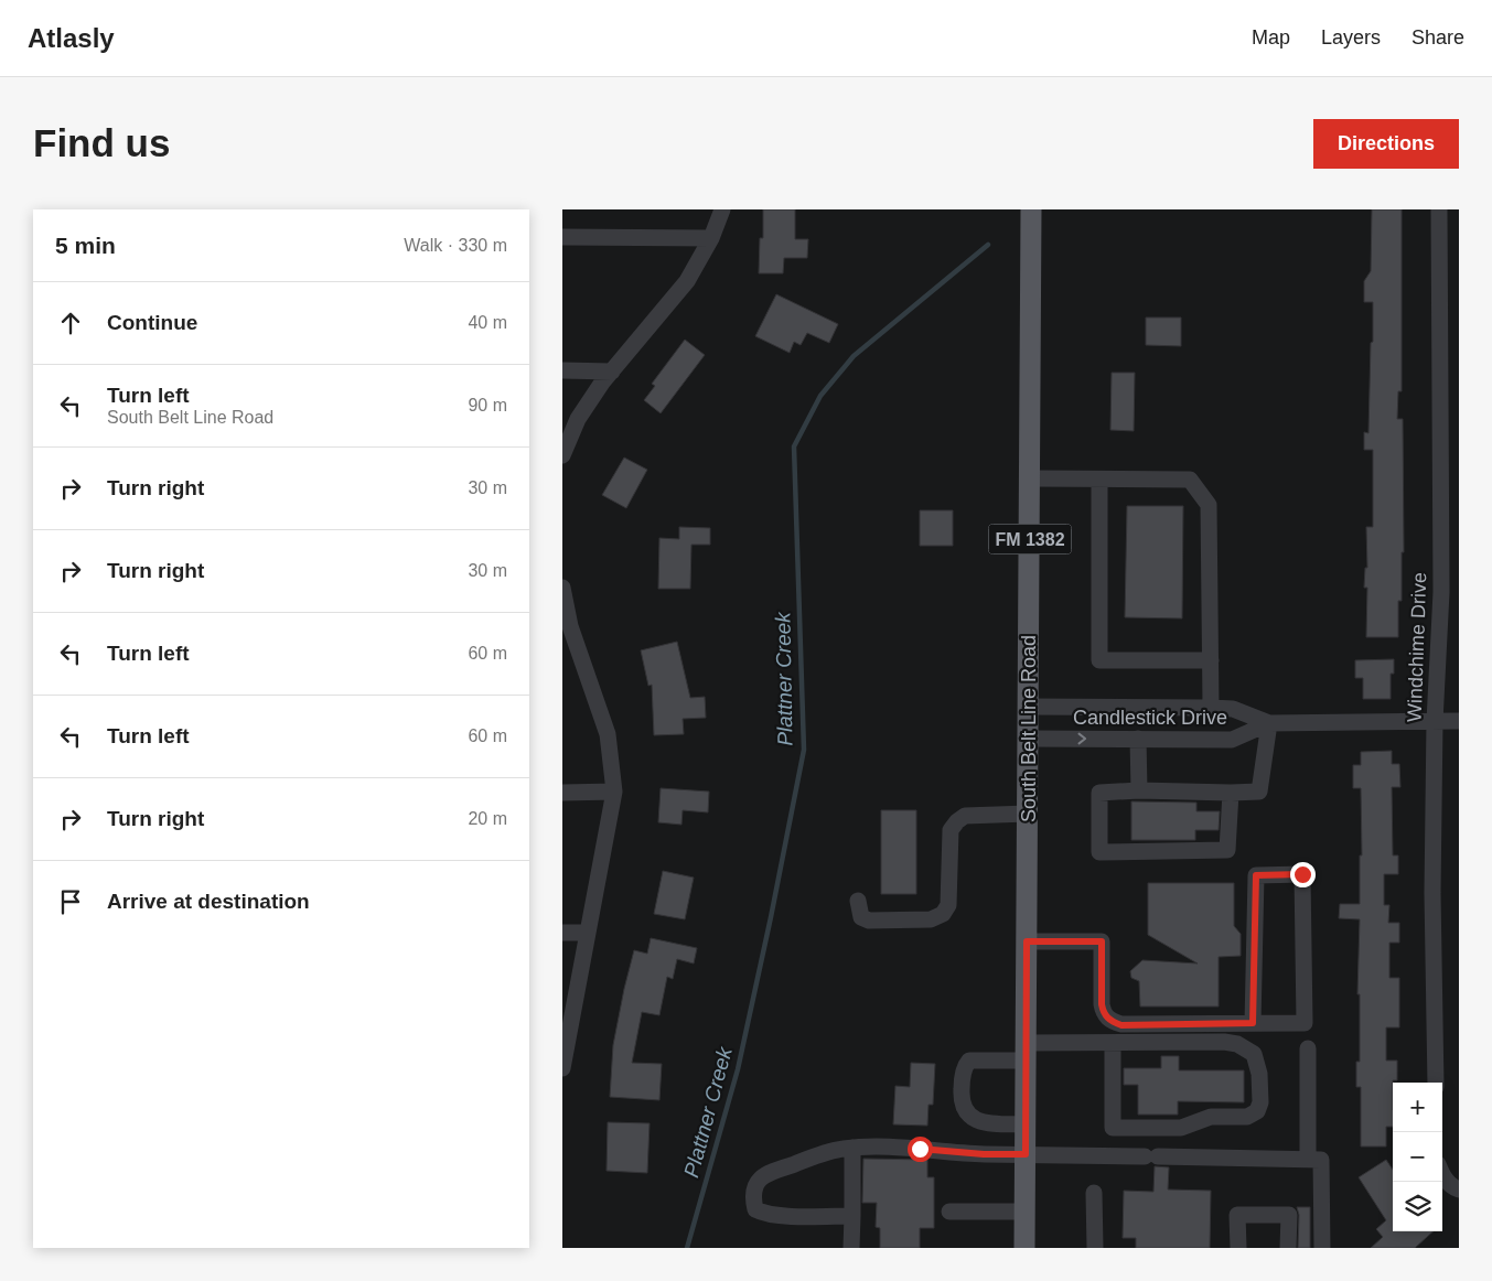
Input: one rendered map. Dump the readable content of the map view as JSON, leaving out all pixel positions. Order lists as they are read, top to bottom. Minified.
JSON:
{"streets":{"main road":["FM 1382","South Belt Line Road"],"street":["Windchime Drive","Candlestick Drive"]},"crossings":[["Windchime Drive","Candlestick Drive"],["Candlestick Drive","South Belt Line Road"]],"water":["Plattner Creek"],"page":{"header":"Atlasly","nav":["Map","Layers","Share"],"buttons":"Directions","title":"Find us","heading":["5 min","Walk · 330 m"],"list":[["Continue","40 m"],["Turn left","South Belt Line Road","90 m"],["Turn right","30 m"],["Turn right","30 m"],["Turn left","60 m"],["Turn left","60 m"],["Turn right","20 m"],"Arrive at destination"],"map_buttons":["+","−"]}}
